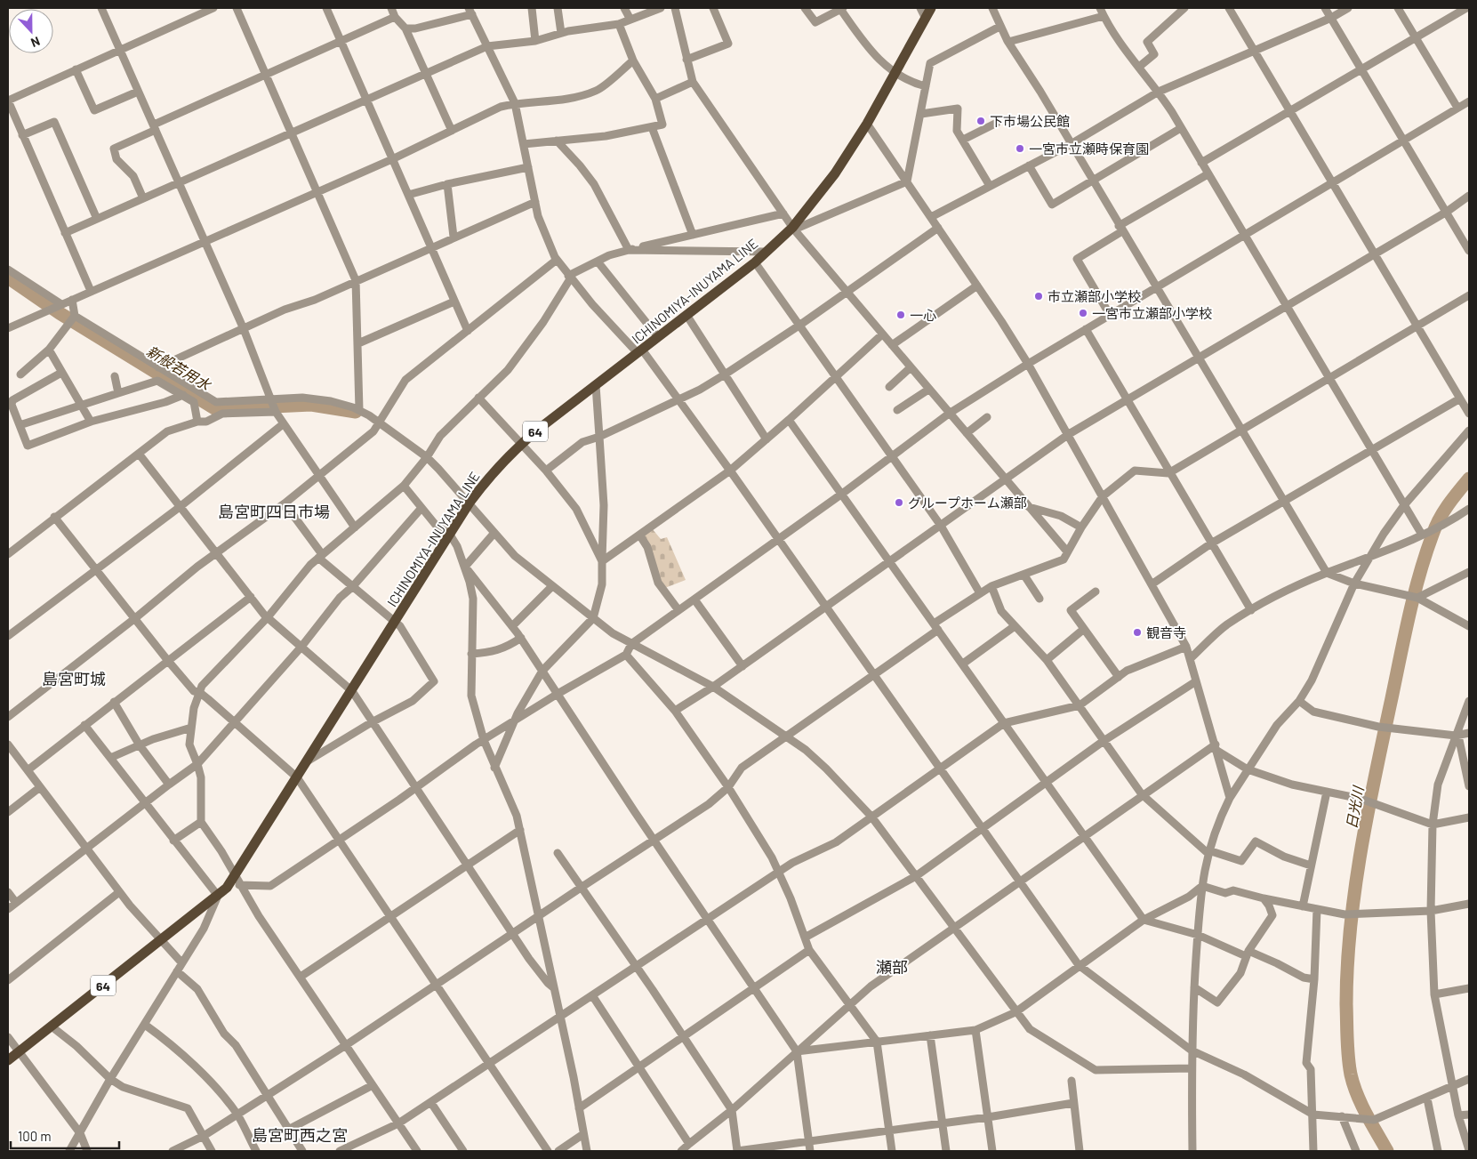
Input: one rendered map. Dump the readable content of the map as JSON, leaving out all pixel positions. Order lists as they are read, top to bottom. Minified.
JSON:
{"streets":{"main road":["ICHINOMIYA-INUYAMA LINE","64"]},"districts":["島宮町四日市場","島宮町城","瀬部","島宮町西之宮"],"water":["新般若用水","日光川"],"places":["下市場公民館","一宮市立瀬時保育園","市立瀬部小学校","一宮市立瀬部小学校","一心","グループホーム瀬部","観音寺"],"scale_bar":"100 m","north":"bottom"}
